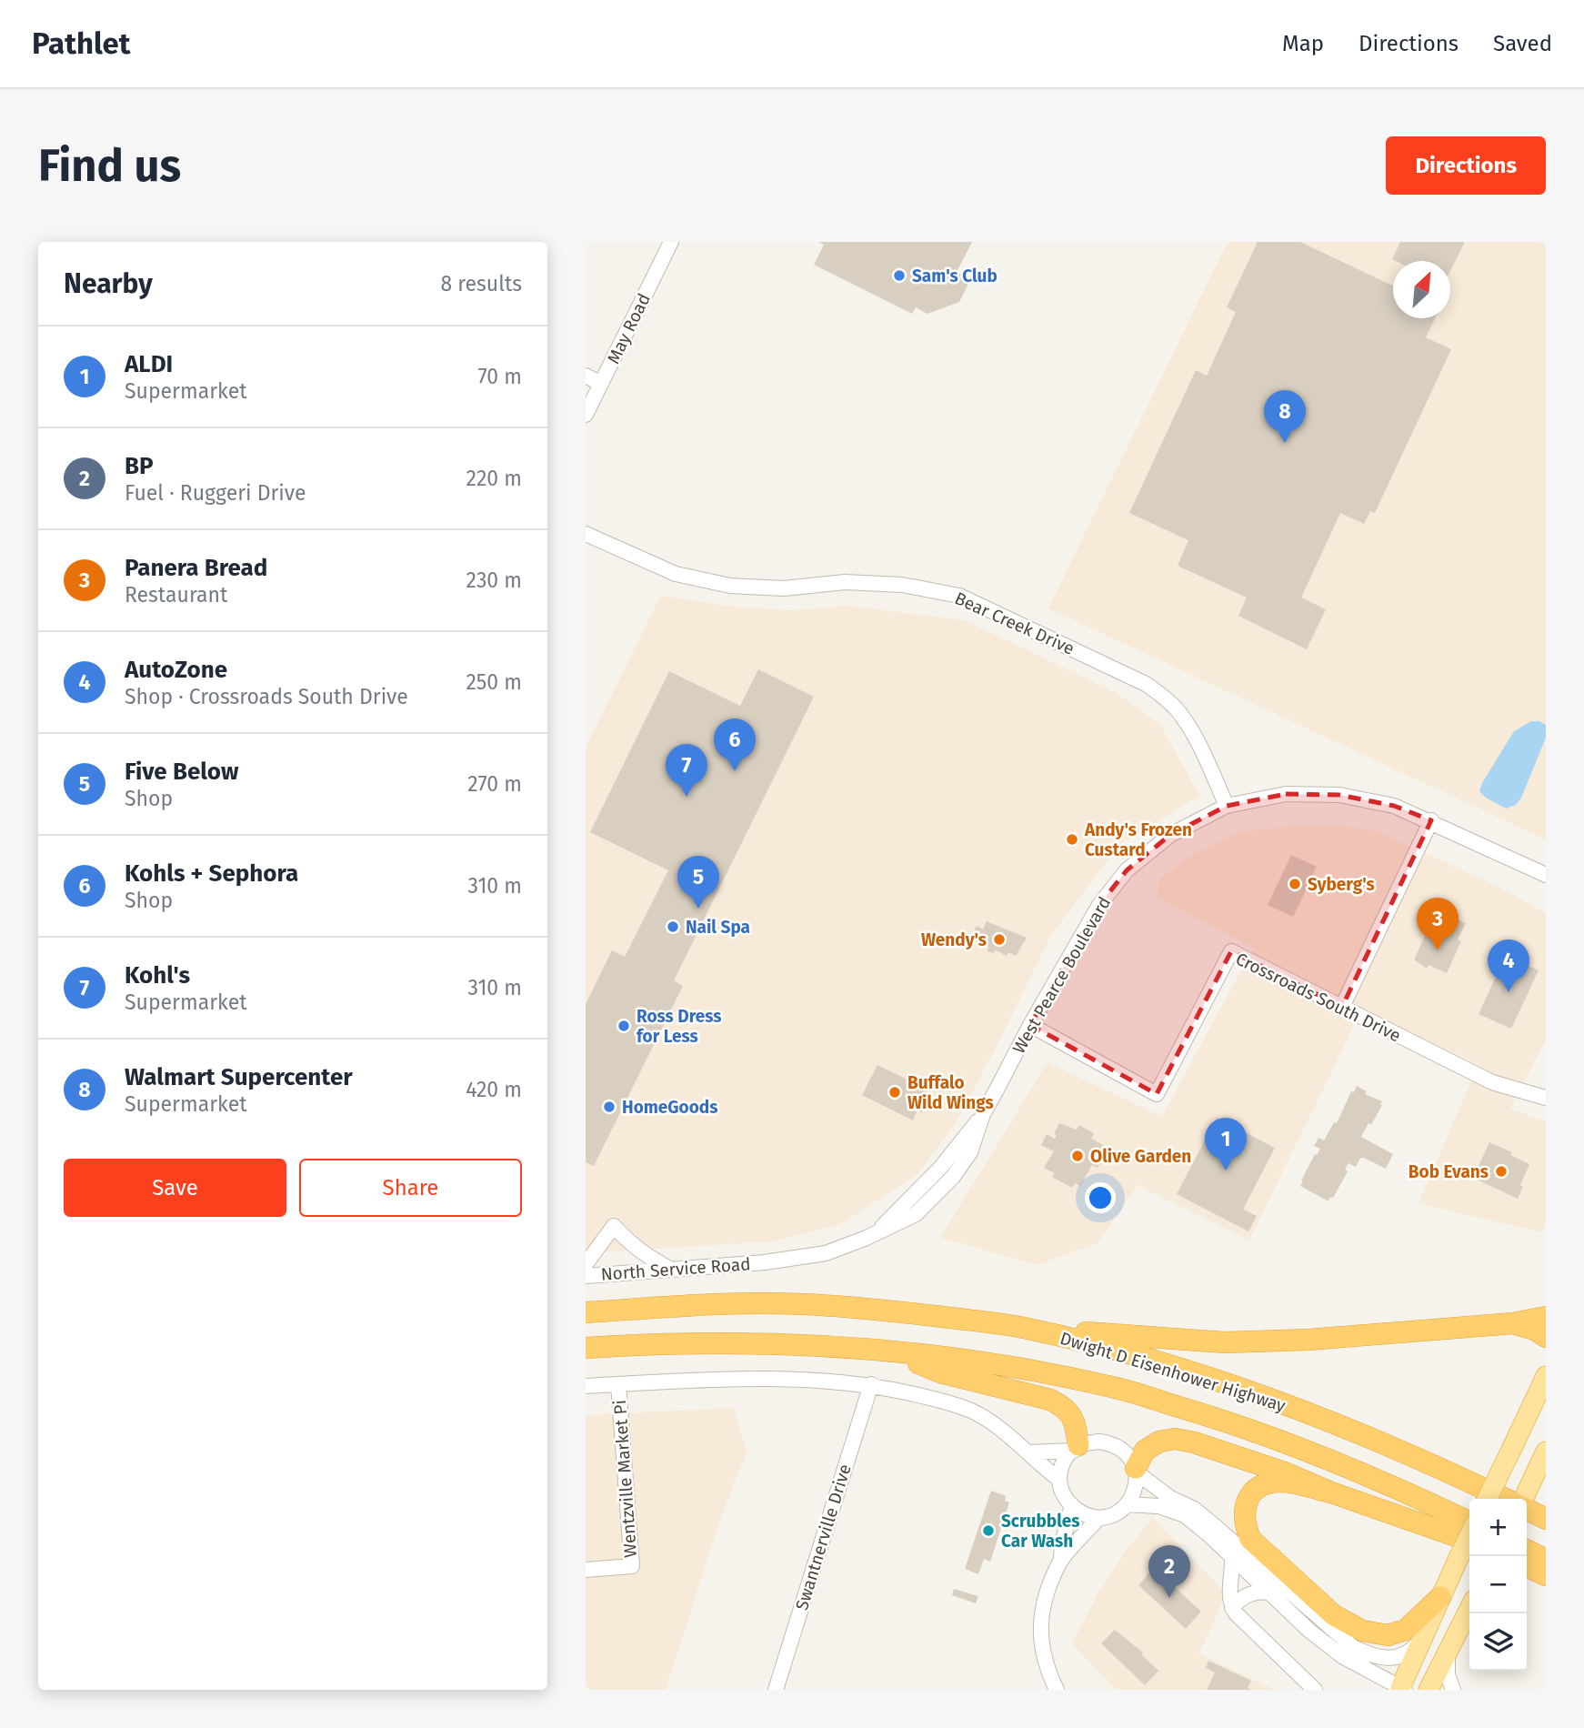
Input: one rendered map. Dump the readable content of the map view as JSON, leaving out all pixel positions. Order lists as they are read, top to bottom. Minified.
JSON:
{"streets":{"highway":["Dwight D Eisenhower Highway"],"street":["May Road","Bear Creek Drive","West Pearce Boulevard","Crossroads South Drive","North Service Road","Wentzville Market Pi","Swantnerville Drive"]},"crossings":[["Bear Creek Drive","West Pearce Boulevard"],["West Pearce Boulevard","Crossroads South Drive"],["West Pearce Boulevard","North Service Road"]],"places":["Sam's Club","Andy's Frozen Custard","Syberg's","Nail Spa","Wendy's","Ross Dress for Less","Buffalo Wild Wings","HomeGoods","Olive Garden","Bob Evans","Scrubbles Car Wash"],"north":"top right","page":{"header":"Pathlet","nav":["Map","Directions","Saved"],"buttons":["Directions",["Save","Share"]],"title":"Find us","heading":["Nearby","8 results"],"list":[{"mark":"1","name":"ALDI","note":"Supermarket","value":"70 m"},{"mark":"2","name":"BP","note":"Fuel · Ruggeri Drive","value":"220 m"},{"mark":"3","name":"Panera Bread","note":"Restaurant","value":"230 m"},{"mark":"4","name":"AutoZone","note":"Shop · Crossroads South Drive","value":"250 m"},{"mark":"5","name":"Five Below","note":"Shop","value":"270 m"},{"mark":"6","name":"Kohls + Sephora","note":"Shop","value":"310 m"},{"mark":"7","name":"Kohl's","note":"Supermarket","value":"310 m"},{"mark":"8","name":"Walmart Supercenter","note":"Supermarket","value":"420 m"}],"pins":["8","6","7","5","3","4","1","2"],"map_buttons":["+","−"]}}
